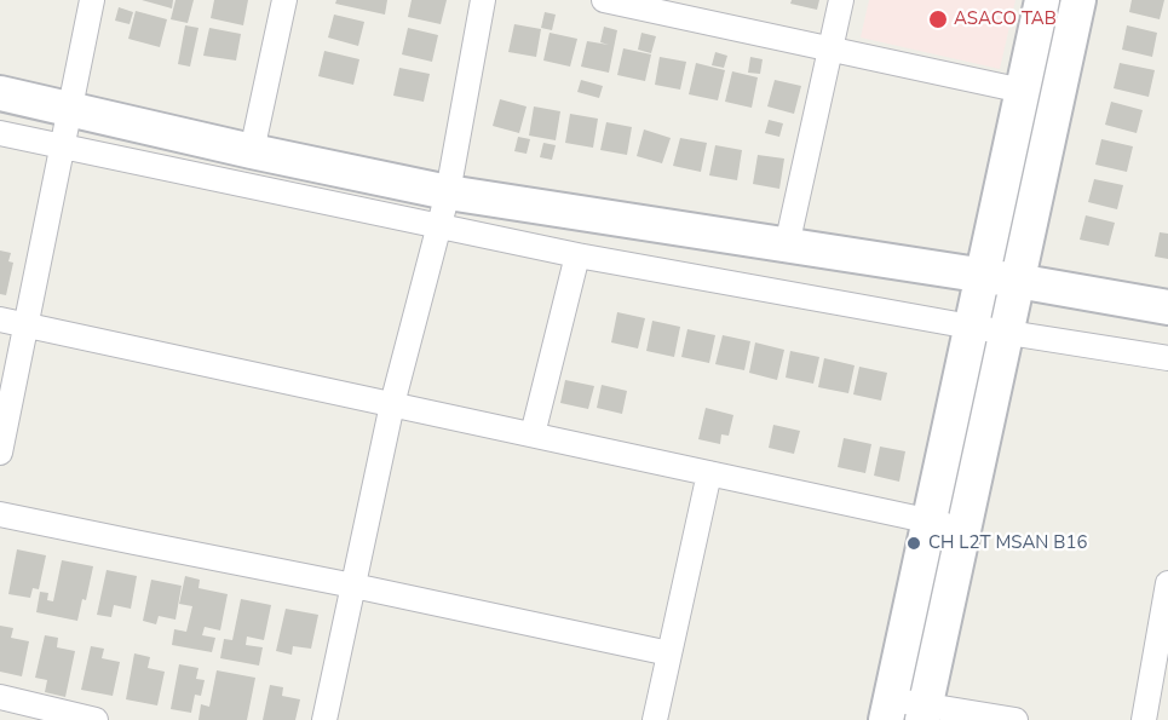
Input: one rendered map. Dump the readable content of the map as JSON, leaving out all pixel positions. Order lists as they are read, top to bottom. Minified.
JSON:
{"places":["ASACO TAB","CH L2T MSAN B16"]}
